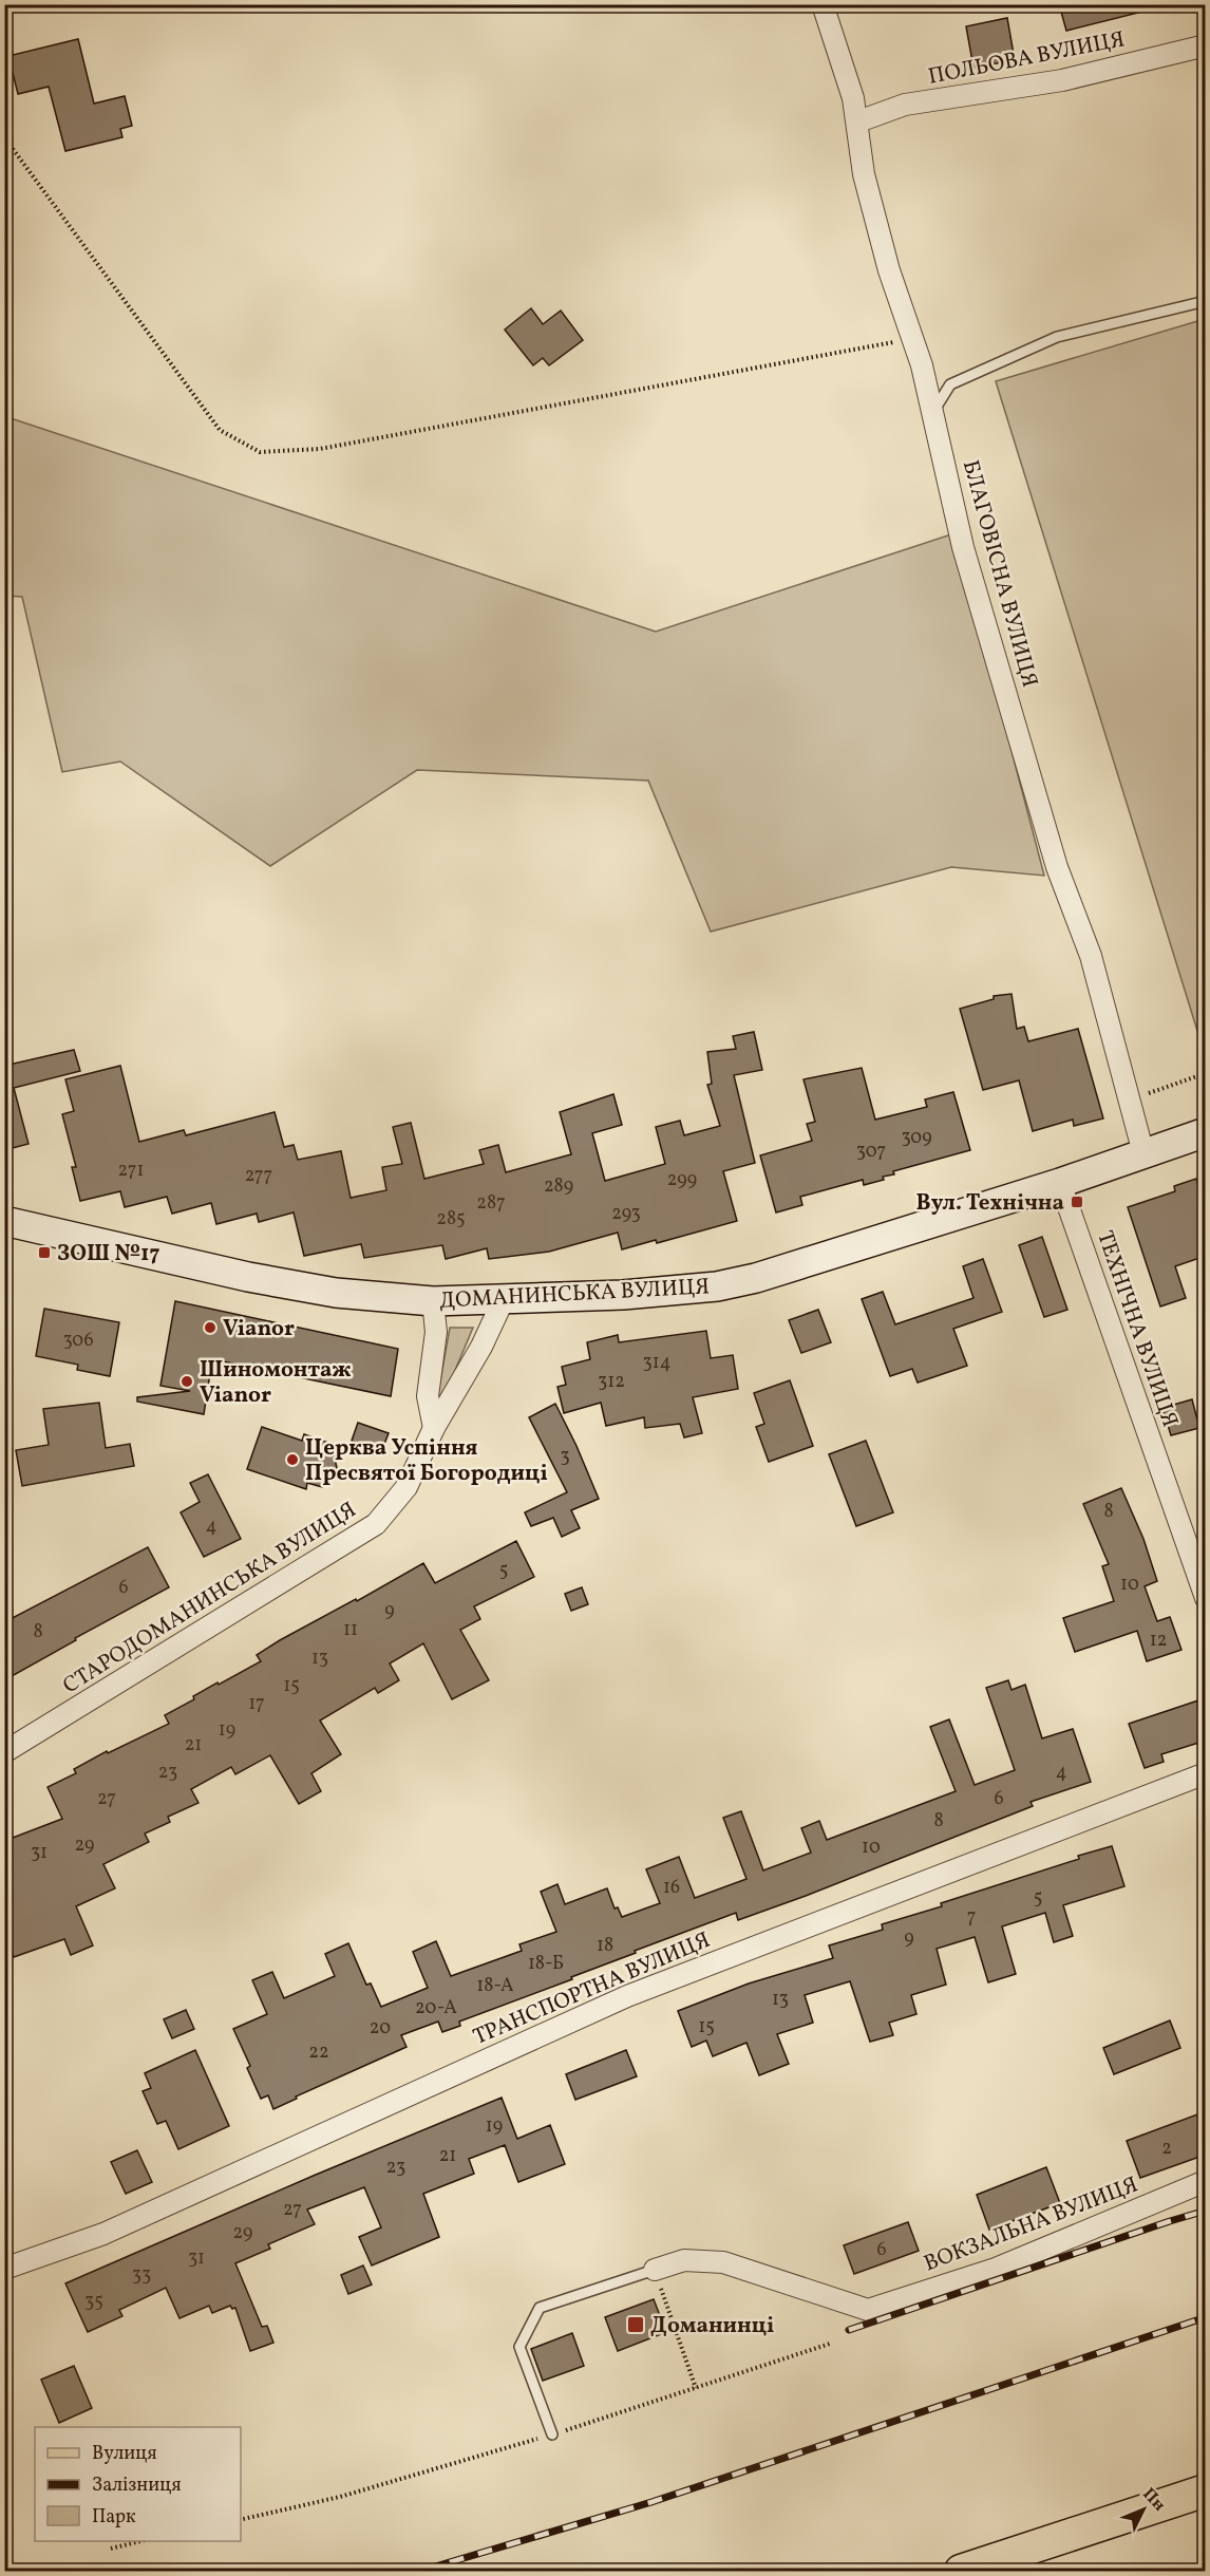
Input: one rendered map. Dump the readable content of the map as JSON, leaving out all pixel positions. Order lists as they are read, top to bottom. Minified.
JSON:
{"streets":{"main road":["ДОМАНИНСЬКА ВУЛИЦЯ"],"street":["ПОЛЬОВА ВУЛИЦЯ","БЛАГОВІСНА ВУЛИЦЯ","ТЕХНІЧНА ВУЛИЦЯ","СТАРОДОМАНИНСЬКА ВУЛИЦЯ","ТРАНСПОРТНА ВУЛИЦЯ","ВОКЗАЛЬНА ВУЛИЦЯ"]},"crossings":[["ПОЛЬОВА ВУЛИЦЯ","БЛАГОВІСНА ВУЛИЦЯ"],["БЛАГОВІСНА ВУЛИЦЯ","ДОМАНИНСЬКА ВУЛИЦЯ"],["ДОМАНИНСЬКА ВУЛИЦЯ","ТЕХНІЧНА ВУЛИЦЯ"],["ДОМАНИНСЬКА ВУЛИЦЯ","СТАРОДОМАНИНСЬКА ВУЛИЦЯ"]],"places":{"transit":["Вул. Технічна","ЗОШ №17","Доманинці"],"other":["Vianor","Шиномонтаж Vianor","Церква Успіння Пресвятої Богородиці"]},"house_numbers":["309","307","271","277","299","289","287","293","285","306","314","312","3","8","4","5","10","6","9","11","8","12","13","15","17","19","21","23","4","27","6","8","29","10","31","16","5","7","9","18","18-Б","18-A","13","20-А","15","20","22","19","2","21","23","27","29","6","31","33","35"],"legend":["Вулиця","Залізниця","Парк"],"north":"top right"}
